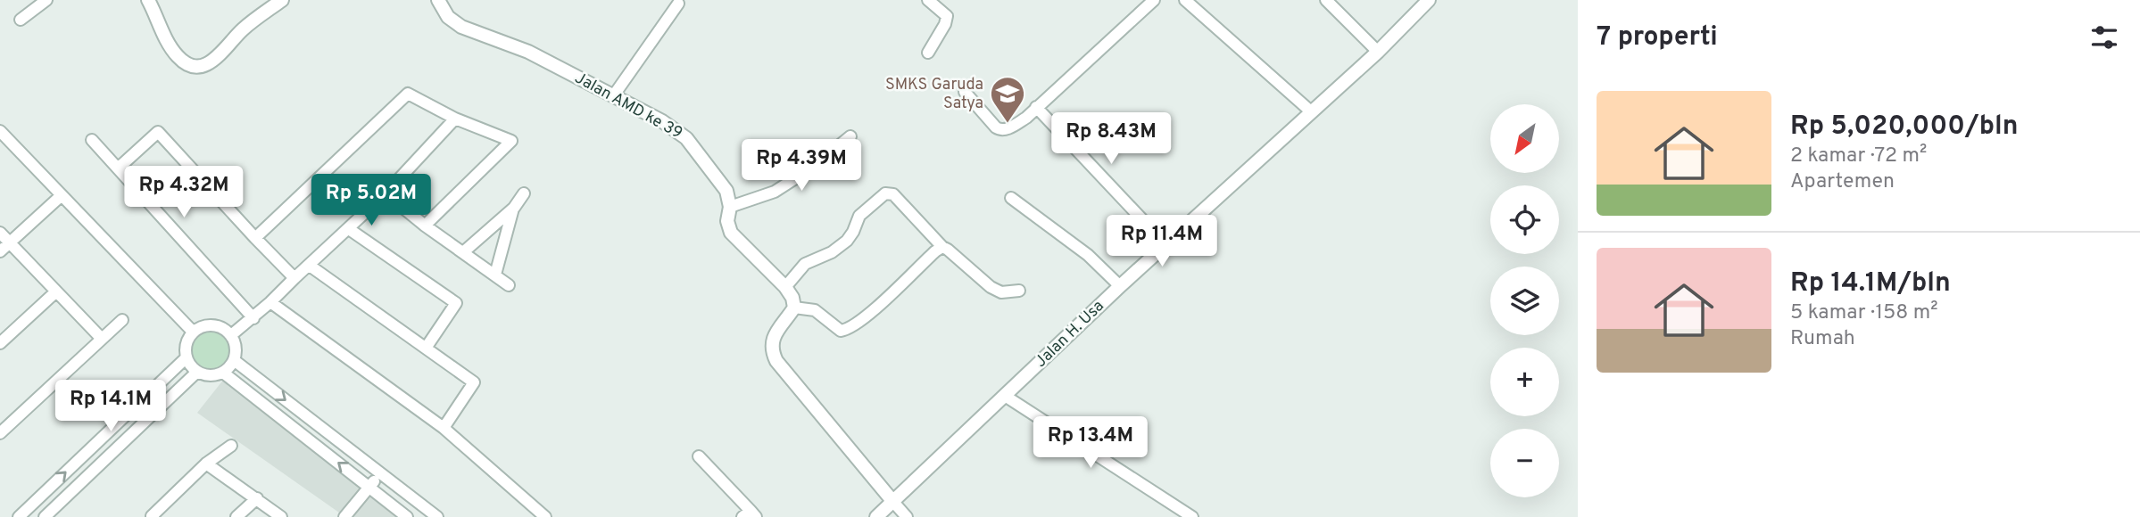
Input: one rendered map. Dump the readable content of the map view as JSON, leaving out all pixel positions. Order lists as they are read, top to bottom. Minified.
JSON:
{"streets":{"street":["Jalan AMD ke 39","Jalan H. Usa"]},"places":{"school or university":["SMKS Garuda Satya"]},"north":"bottom left","page":{"heading":"7 properti","list":[{"name":"Rp 5,020,000/bln","note":"2 kamar · 72 m² · Apartemen"},{"name":"Rp 14.1M/bln","note":"5 kamar · 158 m² · Rumah"}],"map_buttons":["+","−"],"price":["Rp 8.43M","Rp 4.39M","Rp 4.32M","Rp 5.02M","Rp 11.4M","Rp 14.1M","Rp 13.4M"]}}
